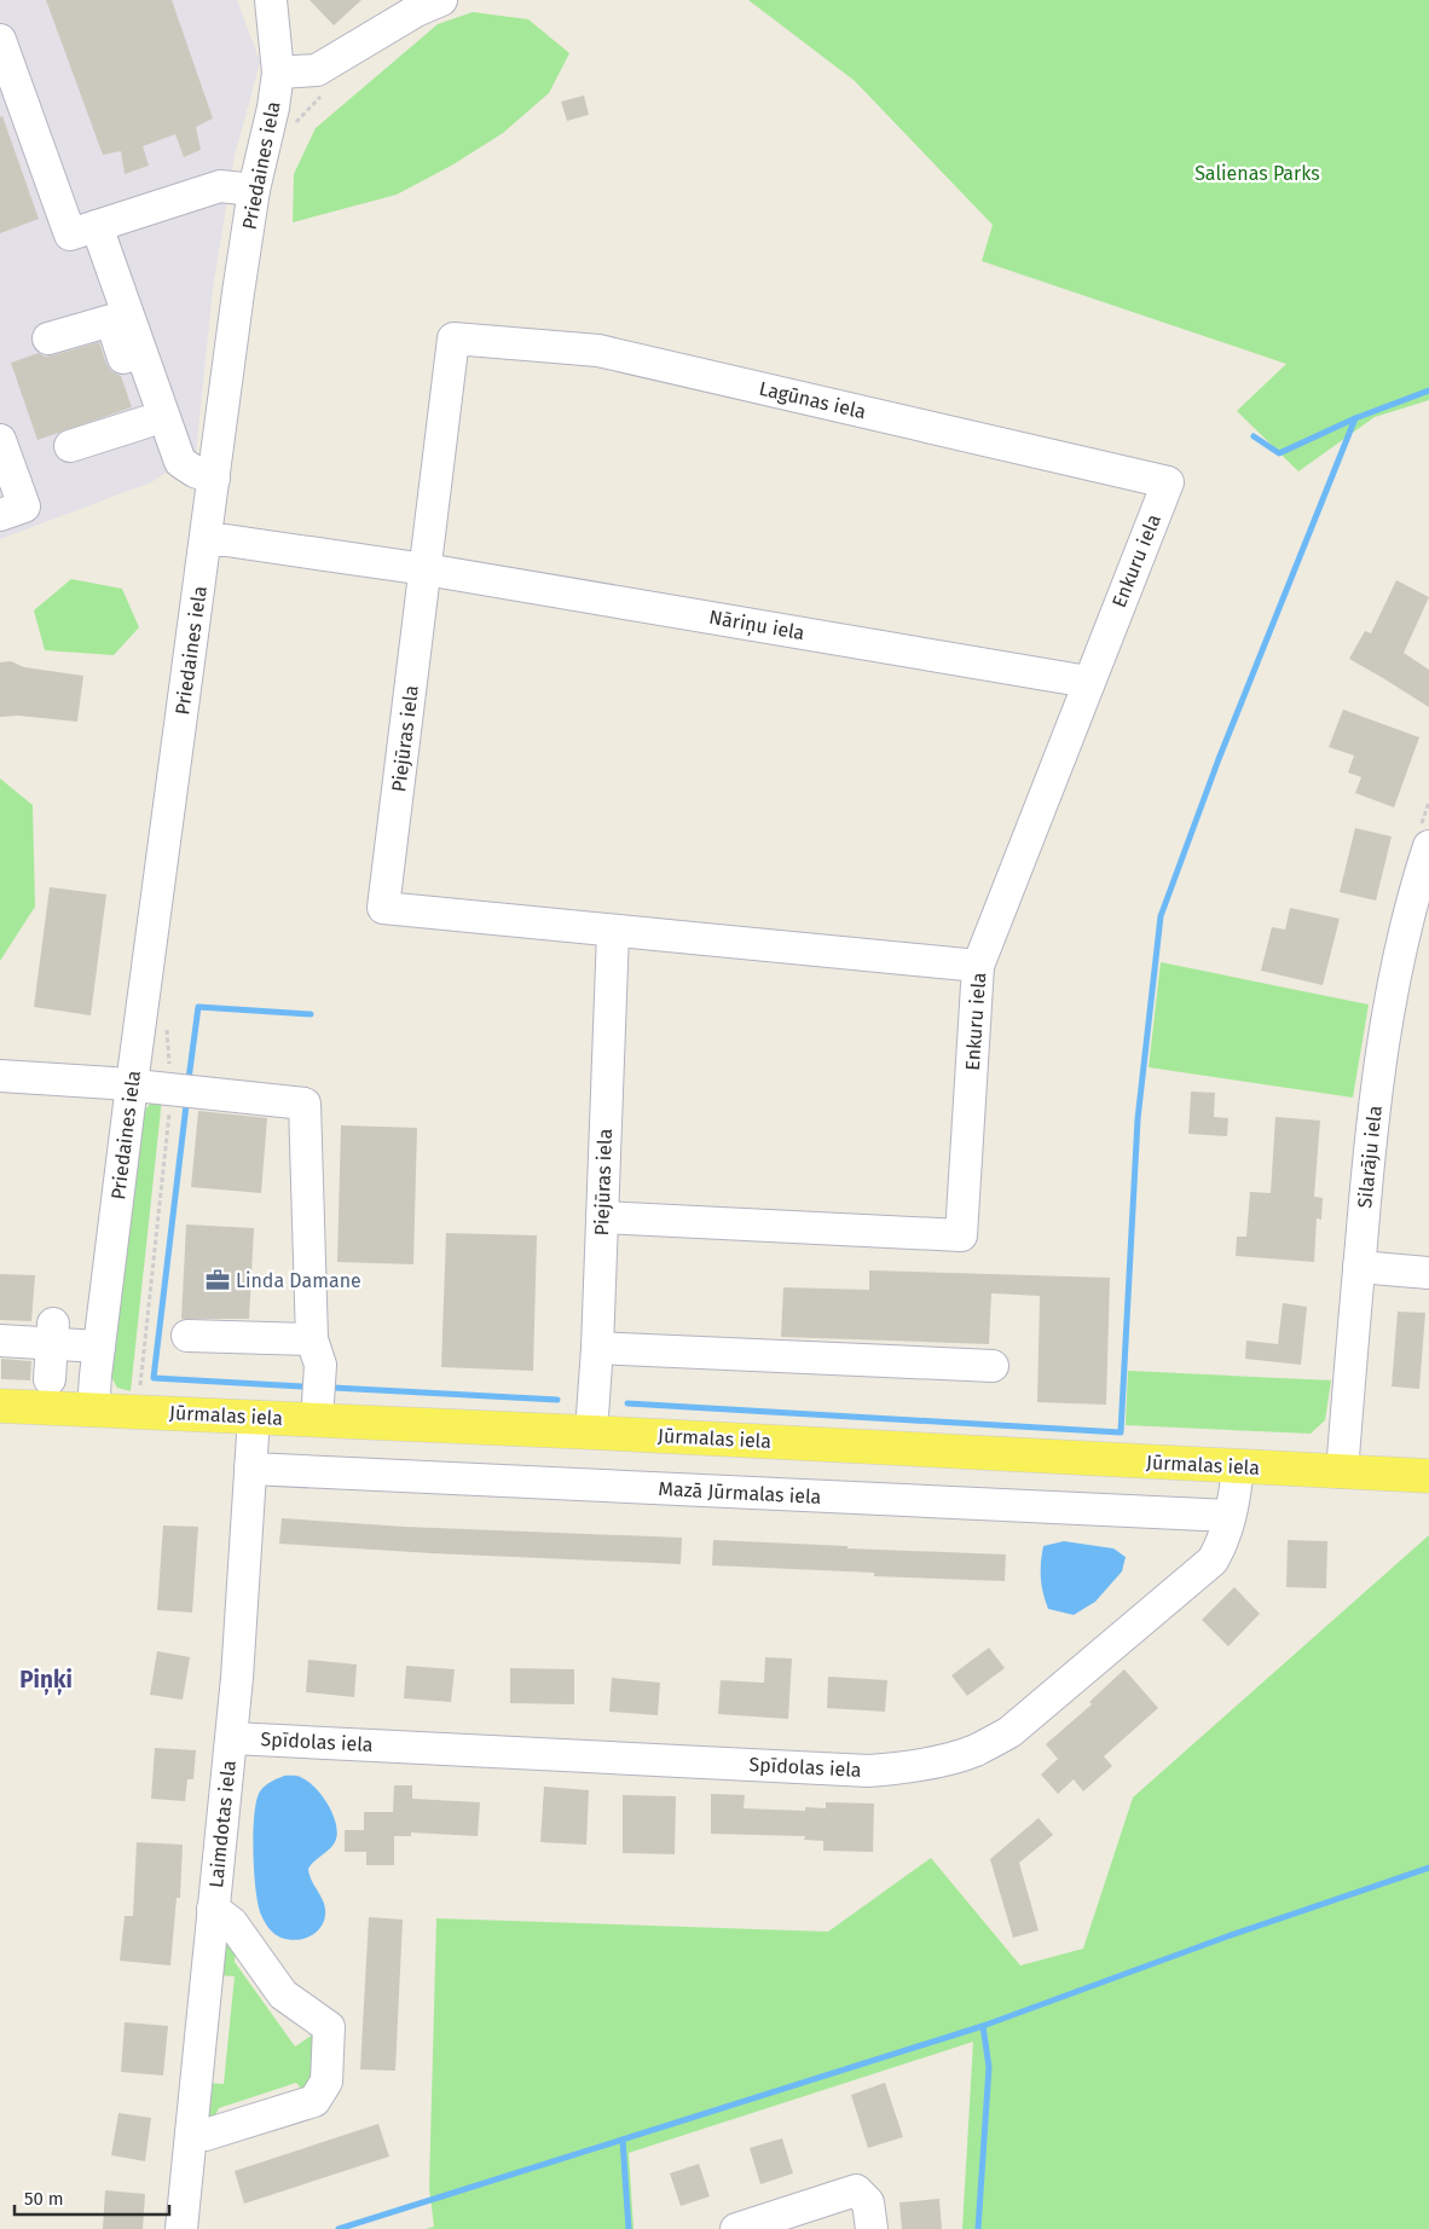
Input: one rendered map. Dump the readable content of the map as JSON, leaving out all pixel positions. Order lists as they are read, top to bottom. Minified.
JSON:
{"streets":{"main road":["Jūrmalas iela"],"street":["Priedaines iela","Lagūnas iela","Enkuru iela","Nāriņu iela","Piejūras iela","Silarāju iela","Mazā Jūrmalas iela","Spīdolas iela","Laimdotas iela"]},"crossings":[["Priedaines iela","Nāriņu iela"],["Priedaines iela","Jūrmalas iela"],["Lagūnas iela","Enkuru iela"],["Lagūnas iela","Piejūras iela"],["Enkuru iela","Nāriņu iela"],["Enkuru iela","Piejūras iela"],["Nāriņu iela","Piejūras iela"],["Piejūras iela","Jūrmalas iela"],["Silarāju iela","Jūrmalas iela"],["Jūrmalas iela","Spīdolas iela"],["Jūrmalas iela","Laimdotas iela"],["Mazā Jūrmalas iela","Spīdolas iela"],["Mazā Jūrmalas iela","Laimdotas iela"],["Spīdolas iela","Laimdotas iela"]],"districts":["Piņķi"],"parks":["Salienas Parks"],"places":{"office":["Linda Damane"]},"scale_bar":"50 m"}
